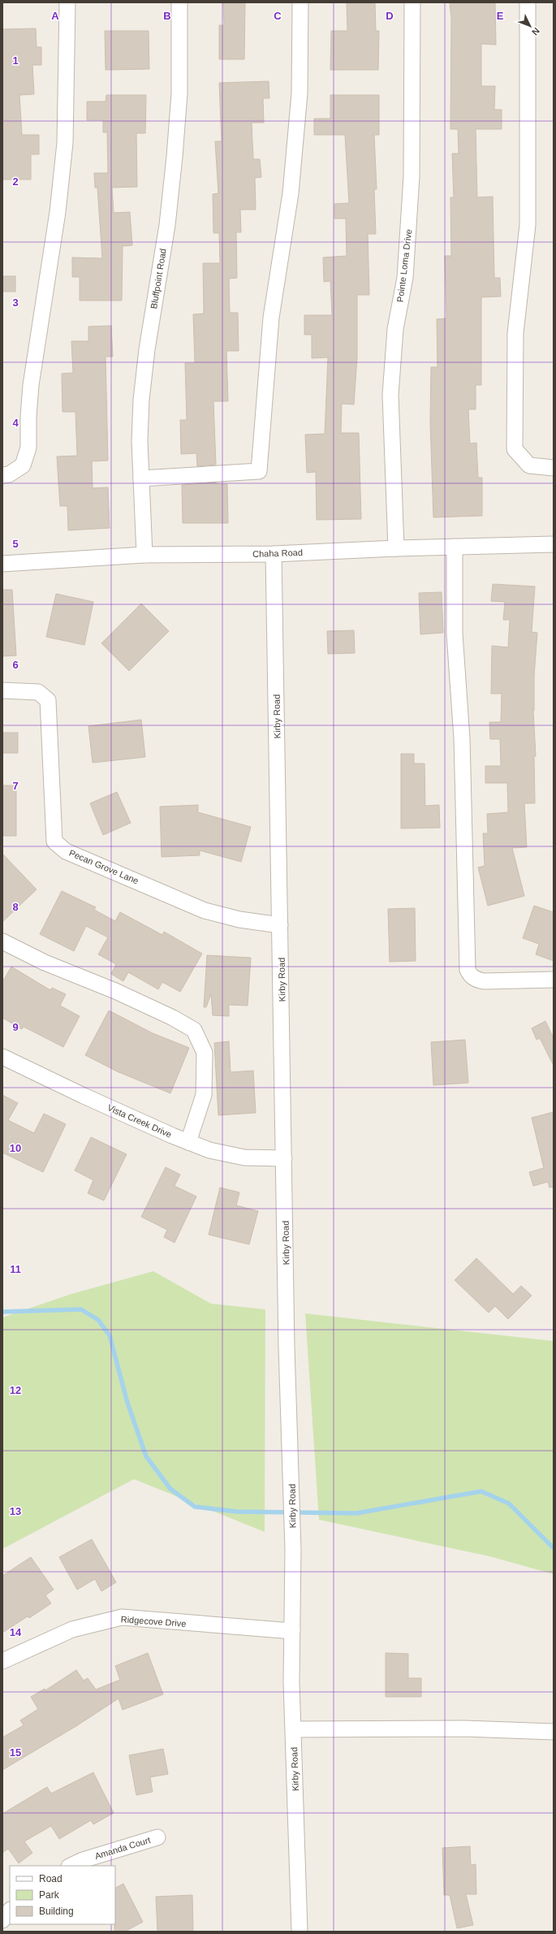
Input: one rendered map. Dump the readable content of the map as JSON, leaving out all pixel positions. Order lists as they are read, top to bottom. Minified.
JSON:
{"streets":{"street":["Pointe Loma Drive","Bluffpoint Road","Chaha Road","Kirby Road","Pecan Grove Lane","Vista Creek Drive","Ridgecove Drive","Amanda Court"]},"crossings":[["Pointe Loma Drive","Chaha Road"],["Bluffpoint Road","Chaha Road"],["Chaha Road","Kirby Road"],["Kirby Road","Pecan Grove Lane"],["Kirby Road","Vista Creek Drive"],["Kirby Road","Ridgecove Drive"]],"legend":["Road","Park","Building"],"north":"bottom right","grid":{"columns":["A","B","C","D","E"],"rows":["1","2","3","4","5","6","7","8","9","10","11","12","13","14","15"]}}
